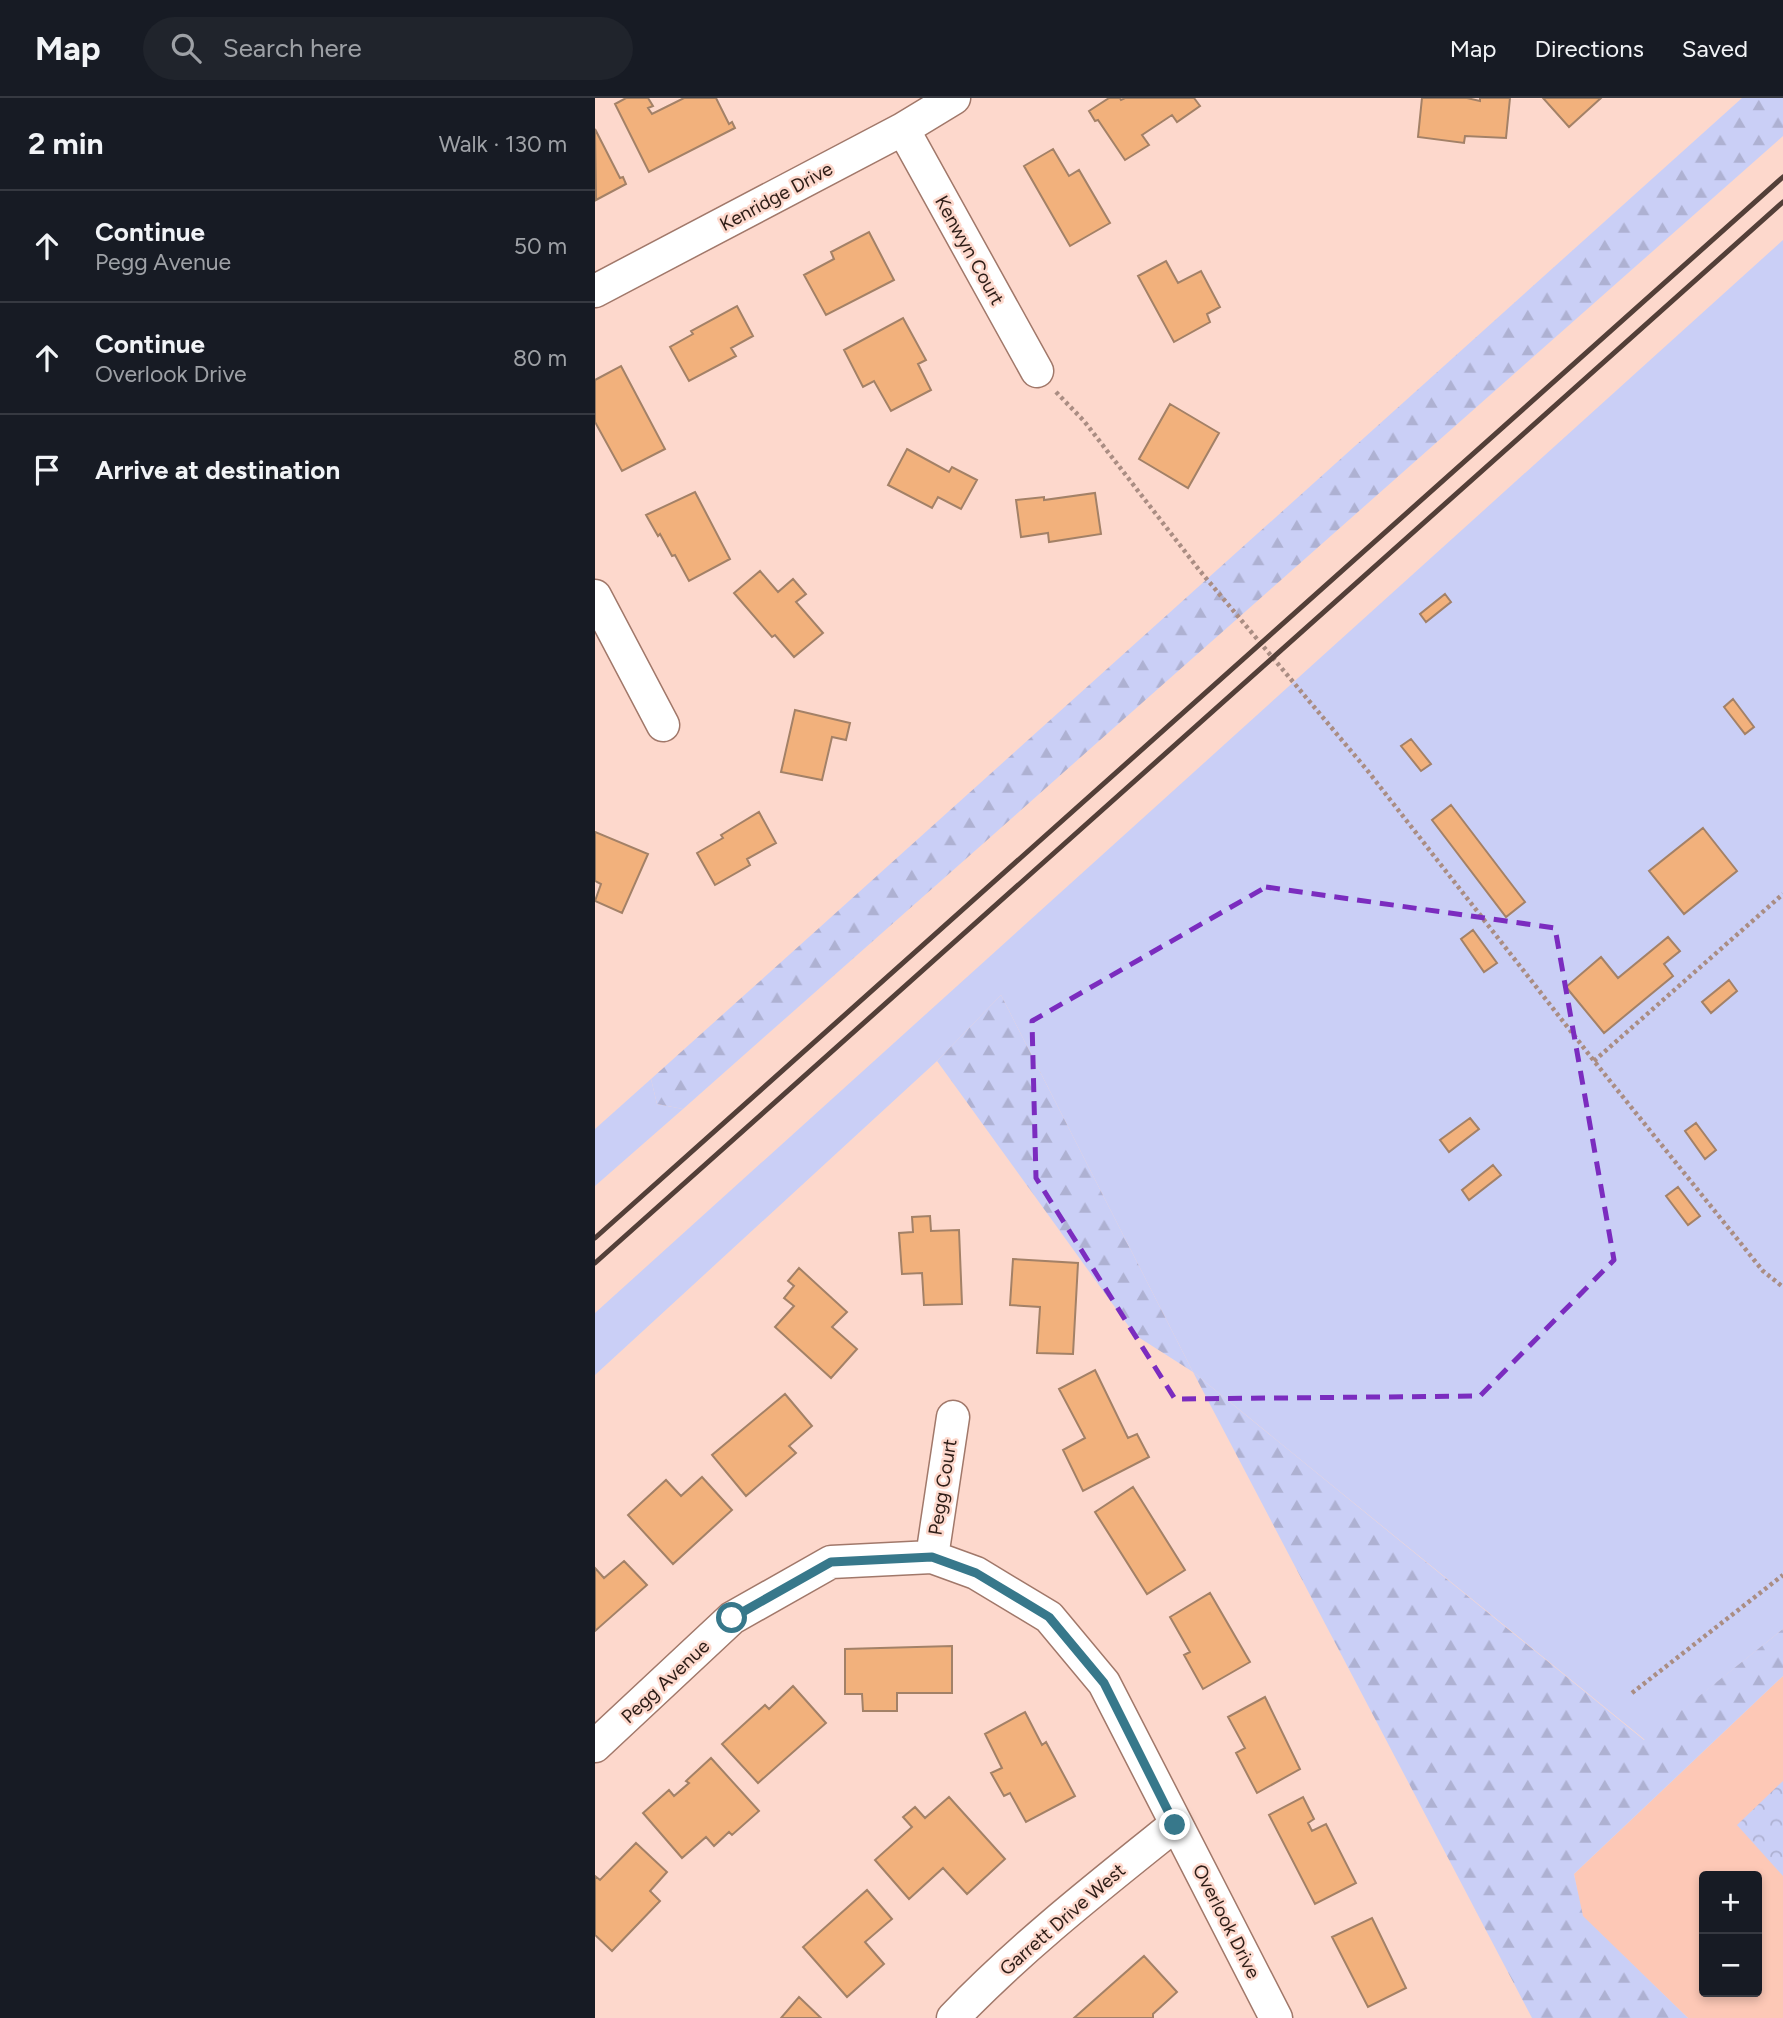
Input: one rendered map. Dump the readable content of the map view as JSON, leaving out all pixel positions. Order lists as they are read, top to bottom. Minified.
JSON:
{"streets":{"street":["Kenridge Drive","Kenwyn Court","Pegg Court","Pegg Avenue","Garrett Drive West","Overlook Drive"]},"crossings":[["Kenridge Drive","Kenwyn Court"],["Pegg Court","Pegg Avenue"],["Pegg Court","Overlook Drive"],["Pegg Avenue","Overlook Drive"],["Garrett Drive West","Overlook Drive"]],"page":{"header":"Map","search":"Search here","nav":["Map","Directions","Saved"],"heading":["2 min","Walk · 130 m"],"list":[["Continue","Pegg Avenue","50 m"],["Continue","Overlook Drive","80 m"],"Arrive at destination"],"map_buttons":["+","−"]}}
